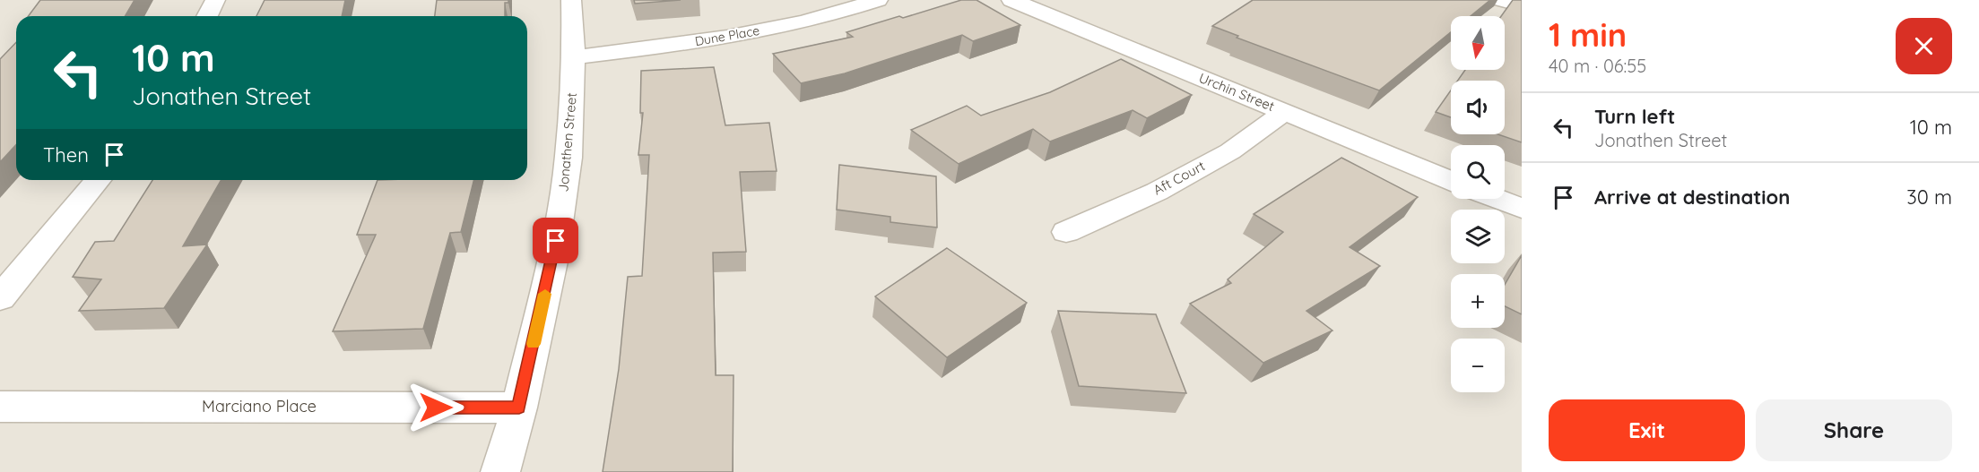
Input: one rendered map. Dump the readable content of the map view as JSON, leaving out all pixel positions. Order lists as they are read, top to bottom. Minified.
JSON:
{"streets":{"street":["Dune Place","Urchin Street","Jonathen Street","Aft Court","Marciano Place"]},"crossings":[["Dune Place","Jonathen Street"],["Urchin Street","Aft Court"],["Jonathen Street","Marciano Place"]],"north":"bottom","page":{"heading":["1 min","40 m · 06:55"],"map_buttons":["+","−"],"turn":["10 m","Jonathen Street"],"list":[{"name":"Turn left","note":"Jonathen Street","value":"10 m"},{"name":"Arrive at destination","value":"30 m"}],"then":"Then","buttons":["Exit","Share"]}}
